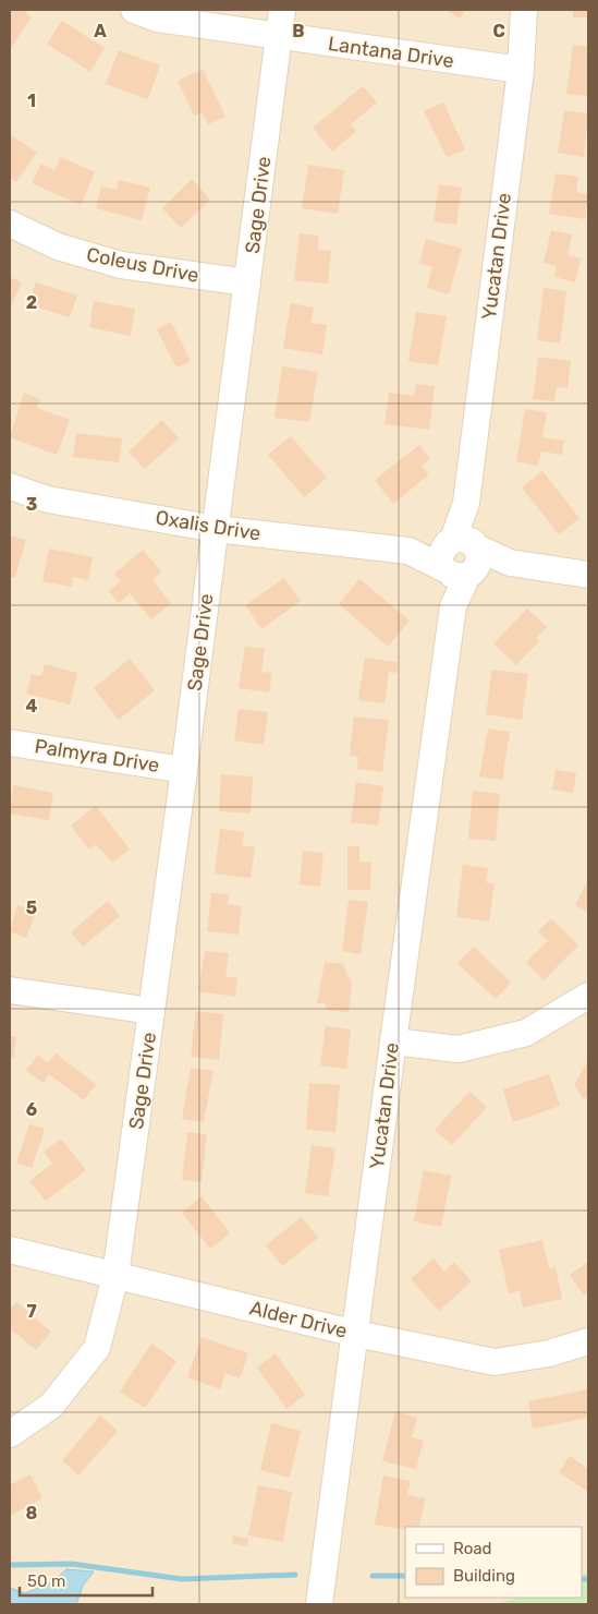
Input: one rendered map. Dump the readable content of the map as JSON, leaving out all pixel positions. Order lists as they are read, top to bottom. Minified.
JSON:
{"streets":{"street":["Lantana Drive","Sage Drive","Yucatan Drive","Coleus Drive","Oxalis Drive","Palmyra Drive","Alder Drive"]},"crossings":[["Lantana Drive","Sage Drive"],["Lantana Drive","Yucatan Drive"],["Sage Drive","Coleus Drive"],["Sage Drive","Oxalis Drive"],["Sage Drive","Palmyra Drive"],["Sage Drive","Alder Drive"],["Yucatan Drive","Oxalis Drive"],["Yucatan Drive","Alder Drive"]],"legend":["Road","Building"],"scale_bar":"50 m","grid":{"columns":["A","B","C"],"rows":["1","2","3","4","5","6","7","8"]}}
